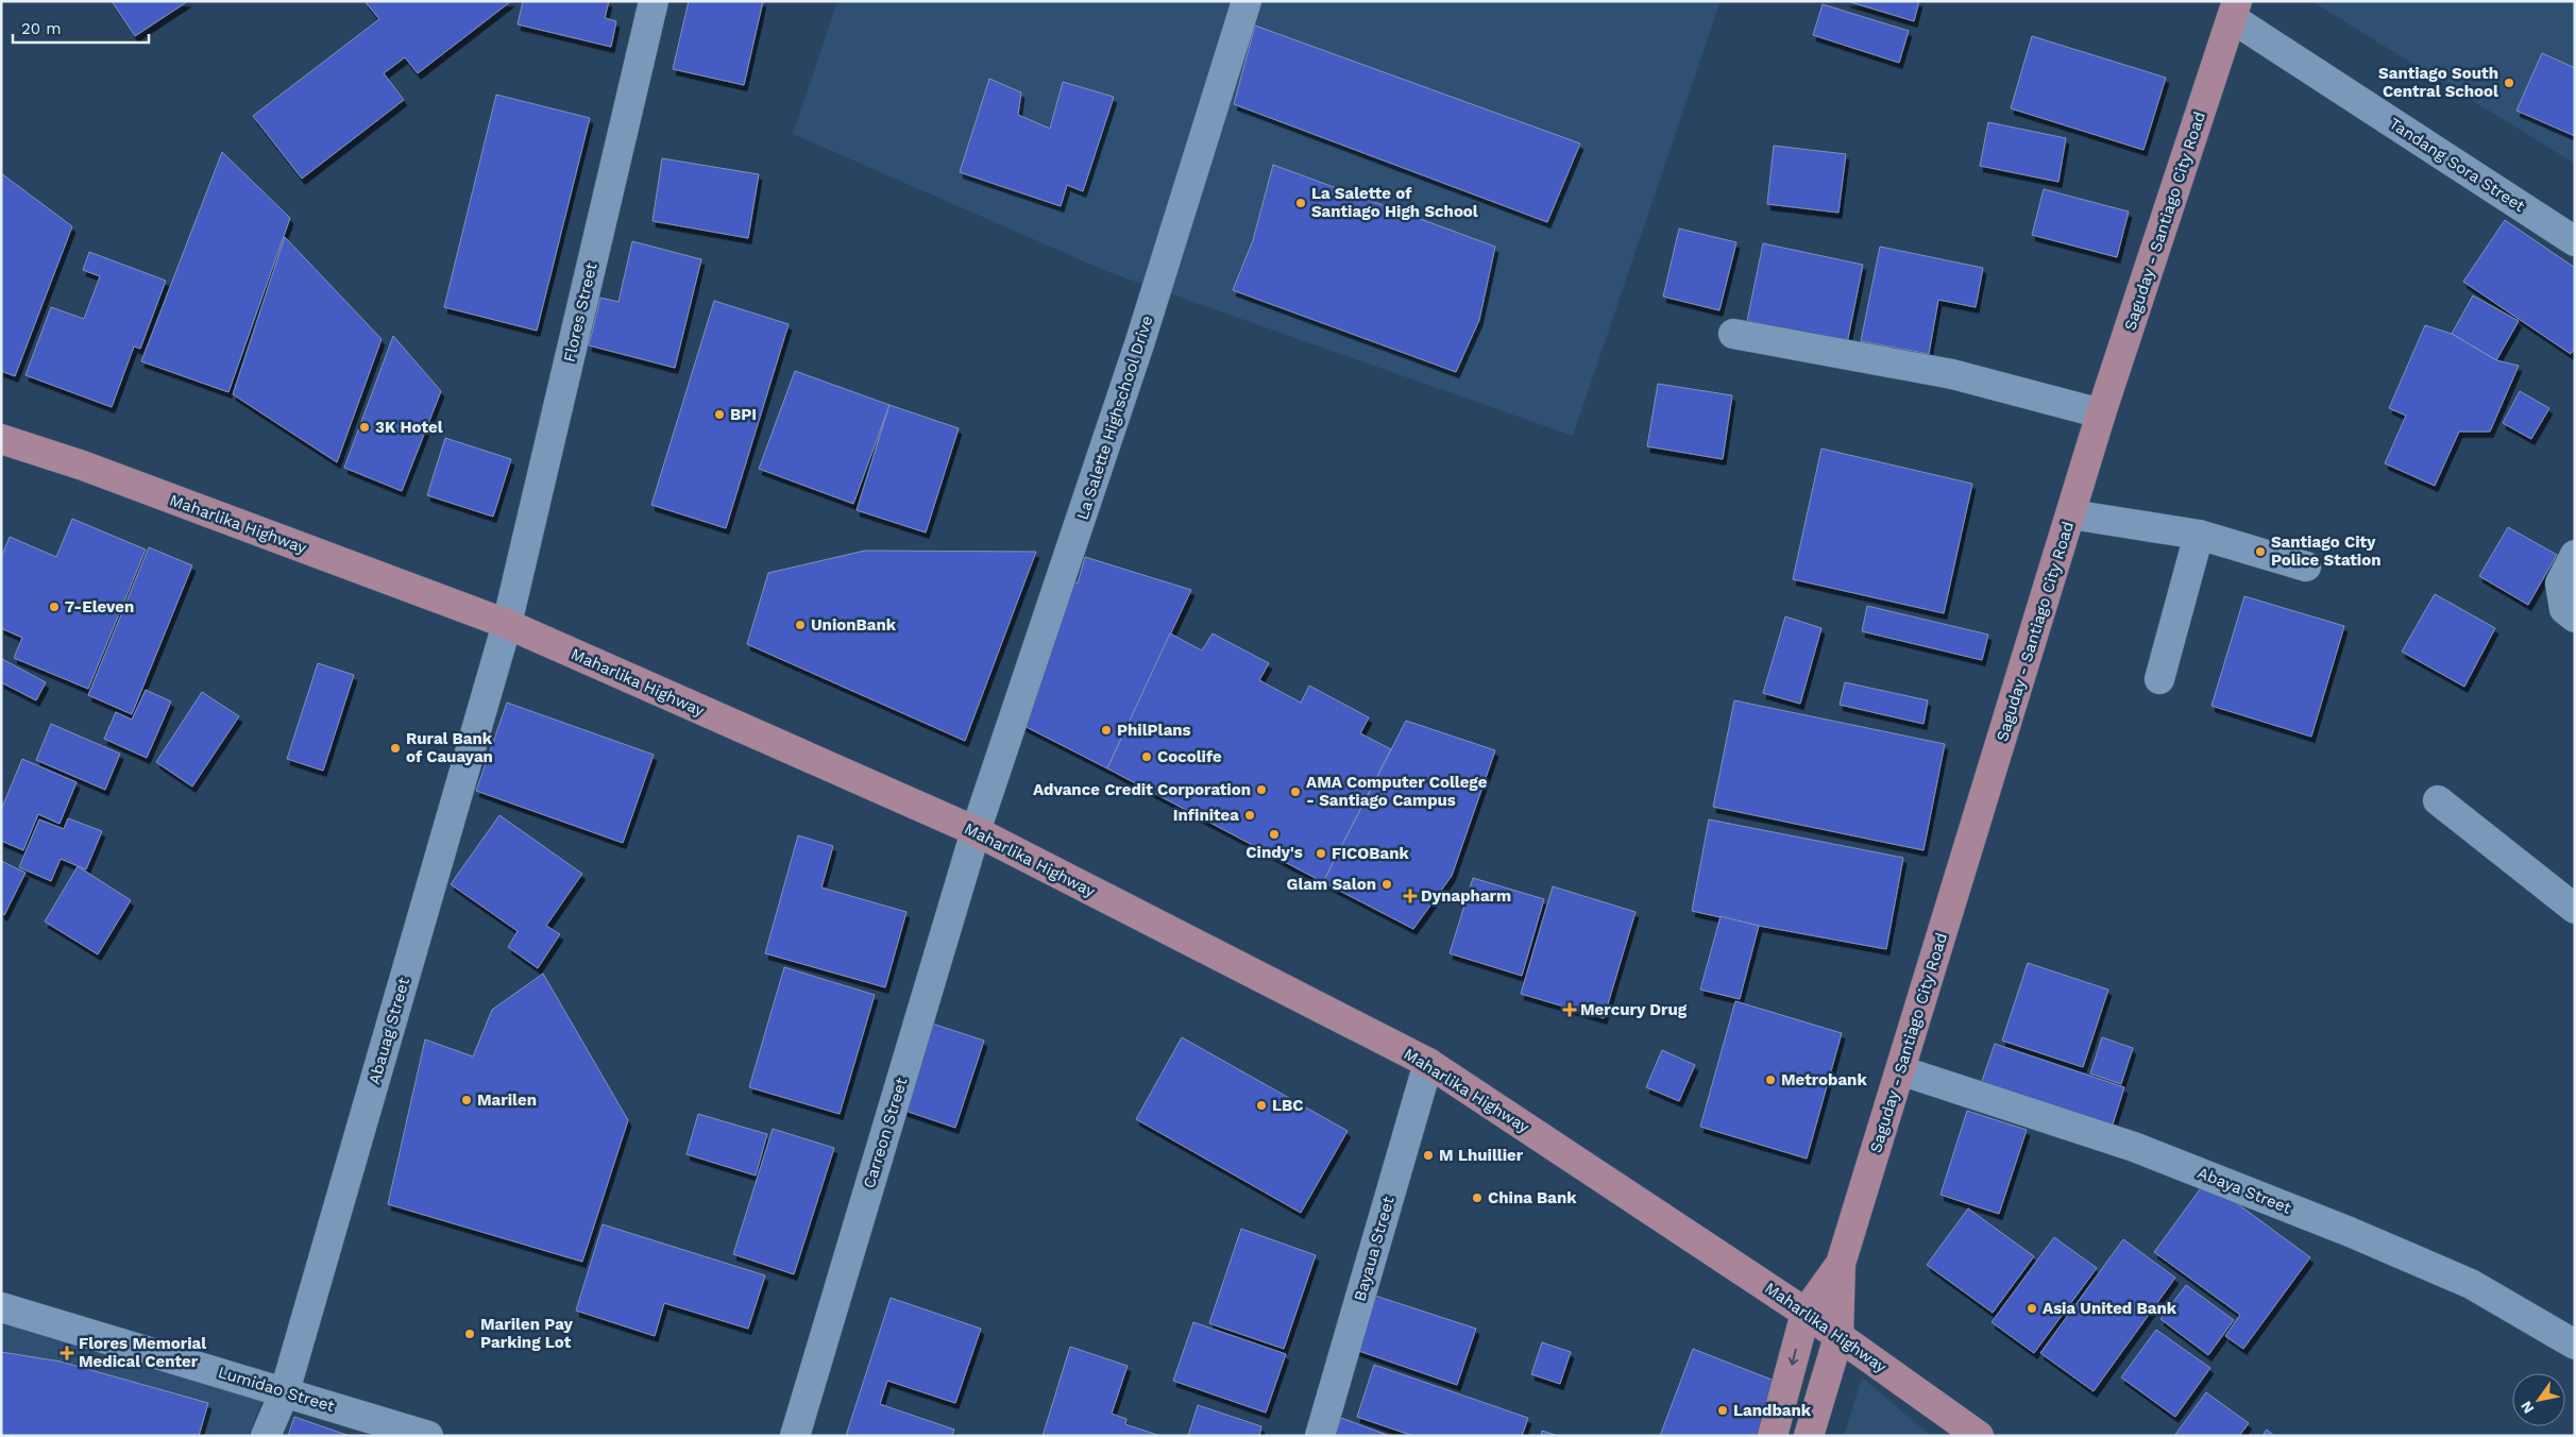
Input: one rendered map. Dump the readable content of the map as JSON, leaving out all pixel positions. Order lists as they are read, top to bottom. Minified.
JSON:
{"streets":{"main road":["Saguday - Santiago City Road","Maharlika Highway"],"street":["Tandang Sora Street","Flores Street","La Salette Highschool Drive","Abauag Street","Carreon Street","Abaya Street","Bayaua Street","Lumidao Street"]},"crossings":[["Tandang Sora Street","Saguday - Santiago City Road"],["Saguday - Santiago City Road","Abaya Street"],["Flores Street","Maharlika Highway"],["Flores Street","Abauag Street"],["La Salette Highschool Drive","Maharlika Highway"],["La Salette Highschool Drive","Carreon Street"],["Maharlika Highway","Abauag Street"],["Maharlika Highway","Carreon Street"],["Maharlika Highway","Bayaua Street"],["Abauag Street","Lumidao Street"]],"places":{"other":["Santiago South Central School","La Salette of Santiago High School","BPI","3K Hotel","Santiago City Police Station","7-Eleven","UnionBank","PhilPlans","Rural Bank of Cauayan","Cocolife","Advance Credit Corporation","AMA Computer College - Santiago Campus","Infinitea","Cindy's","FICOBank","Glam Salon","Metrobank","Marilen","LBC","M Lhuillier","China Bank","Asia United Bank","Marilen Pay Parking Lot","Landbank"],"health":["Dynapharm","Mercury Drug","Flores Memorial Medical Center"]},"scale_bar":"20 m","north":"bottom left"}
